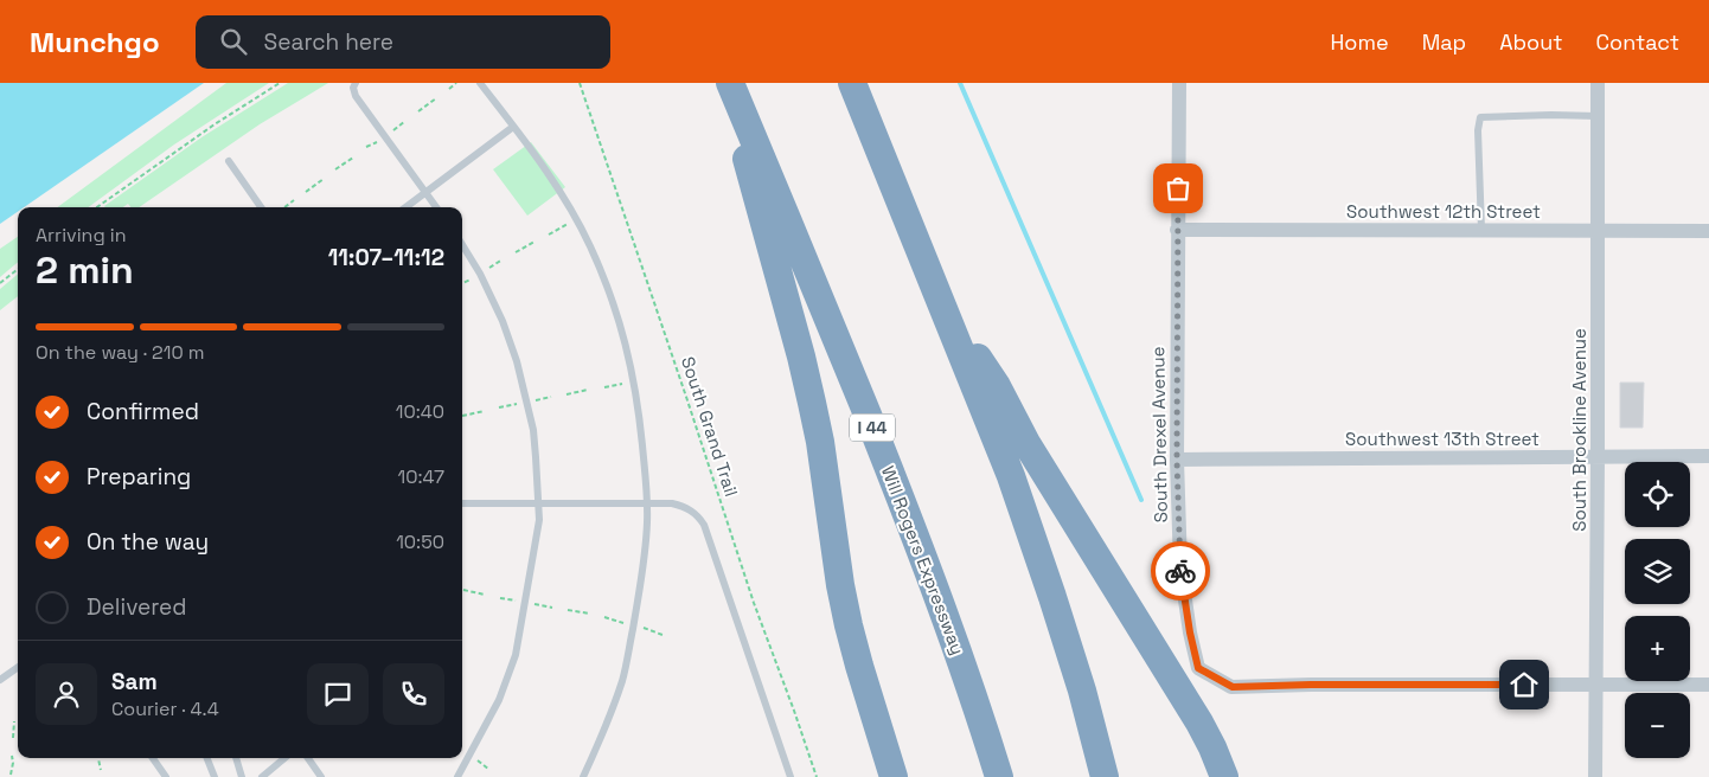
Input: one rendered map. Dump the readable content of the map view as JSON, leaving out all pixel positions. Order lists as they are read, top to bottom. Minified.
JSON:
{"streets":{"highway":["I 44","Will Rogers Expressway"],"street":["Southwest 12th Street","South Brookline Avenue","South Drexel Avenue","Southwest 13th Street"],"path":["South Grand Trail"]},"crossings":[["Southwest 12th Street","South Brookline Avenue"],["Southwest 12th Street","South Drexel Avenue"],["South Brookline Avenue","South Drexel Avenue"],["South Brookline Avenue","Southwest 13th Street"],["South Drexel Avenue","Southwest 13th Street"]],"page":{"header":"Munchgo","search":"Search here","nav":["Home","Map","About","Contact"],"heading":["2 min","Arriving in","11:07–11:12"],"panel":["Sam","Courier · 4.4"],"bar":"On the way · 210 m","list":[["Confirmed","10:40"],["Preparing","10:47"],["On the way","10:50"],"Delivered"],"map_buttons":["+","−"]}}
